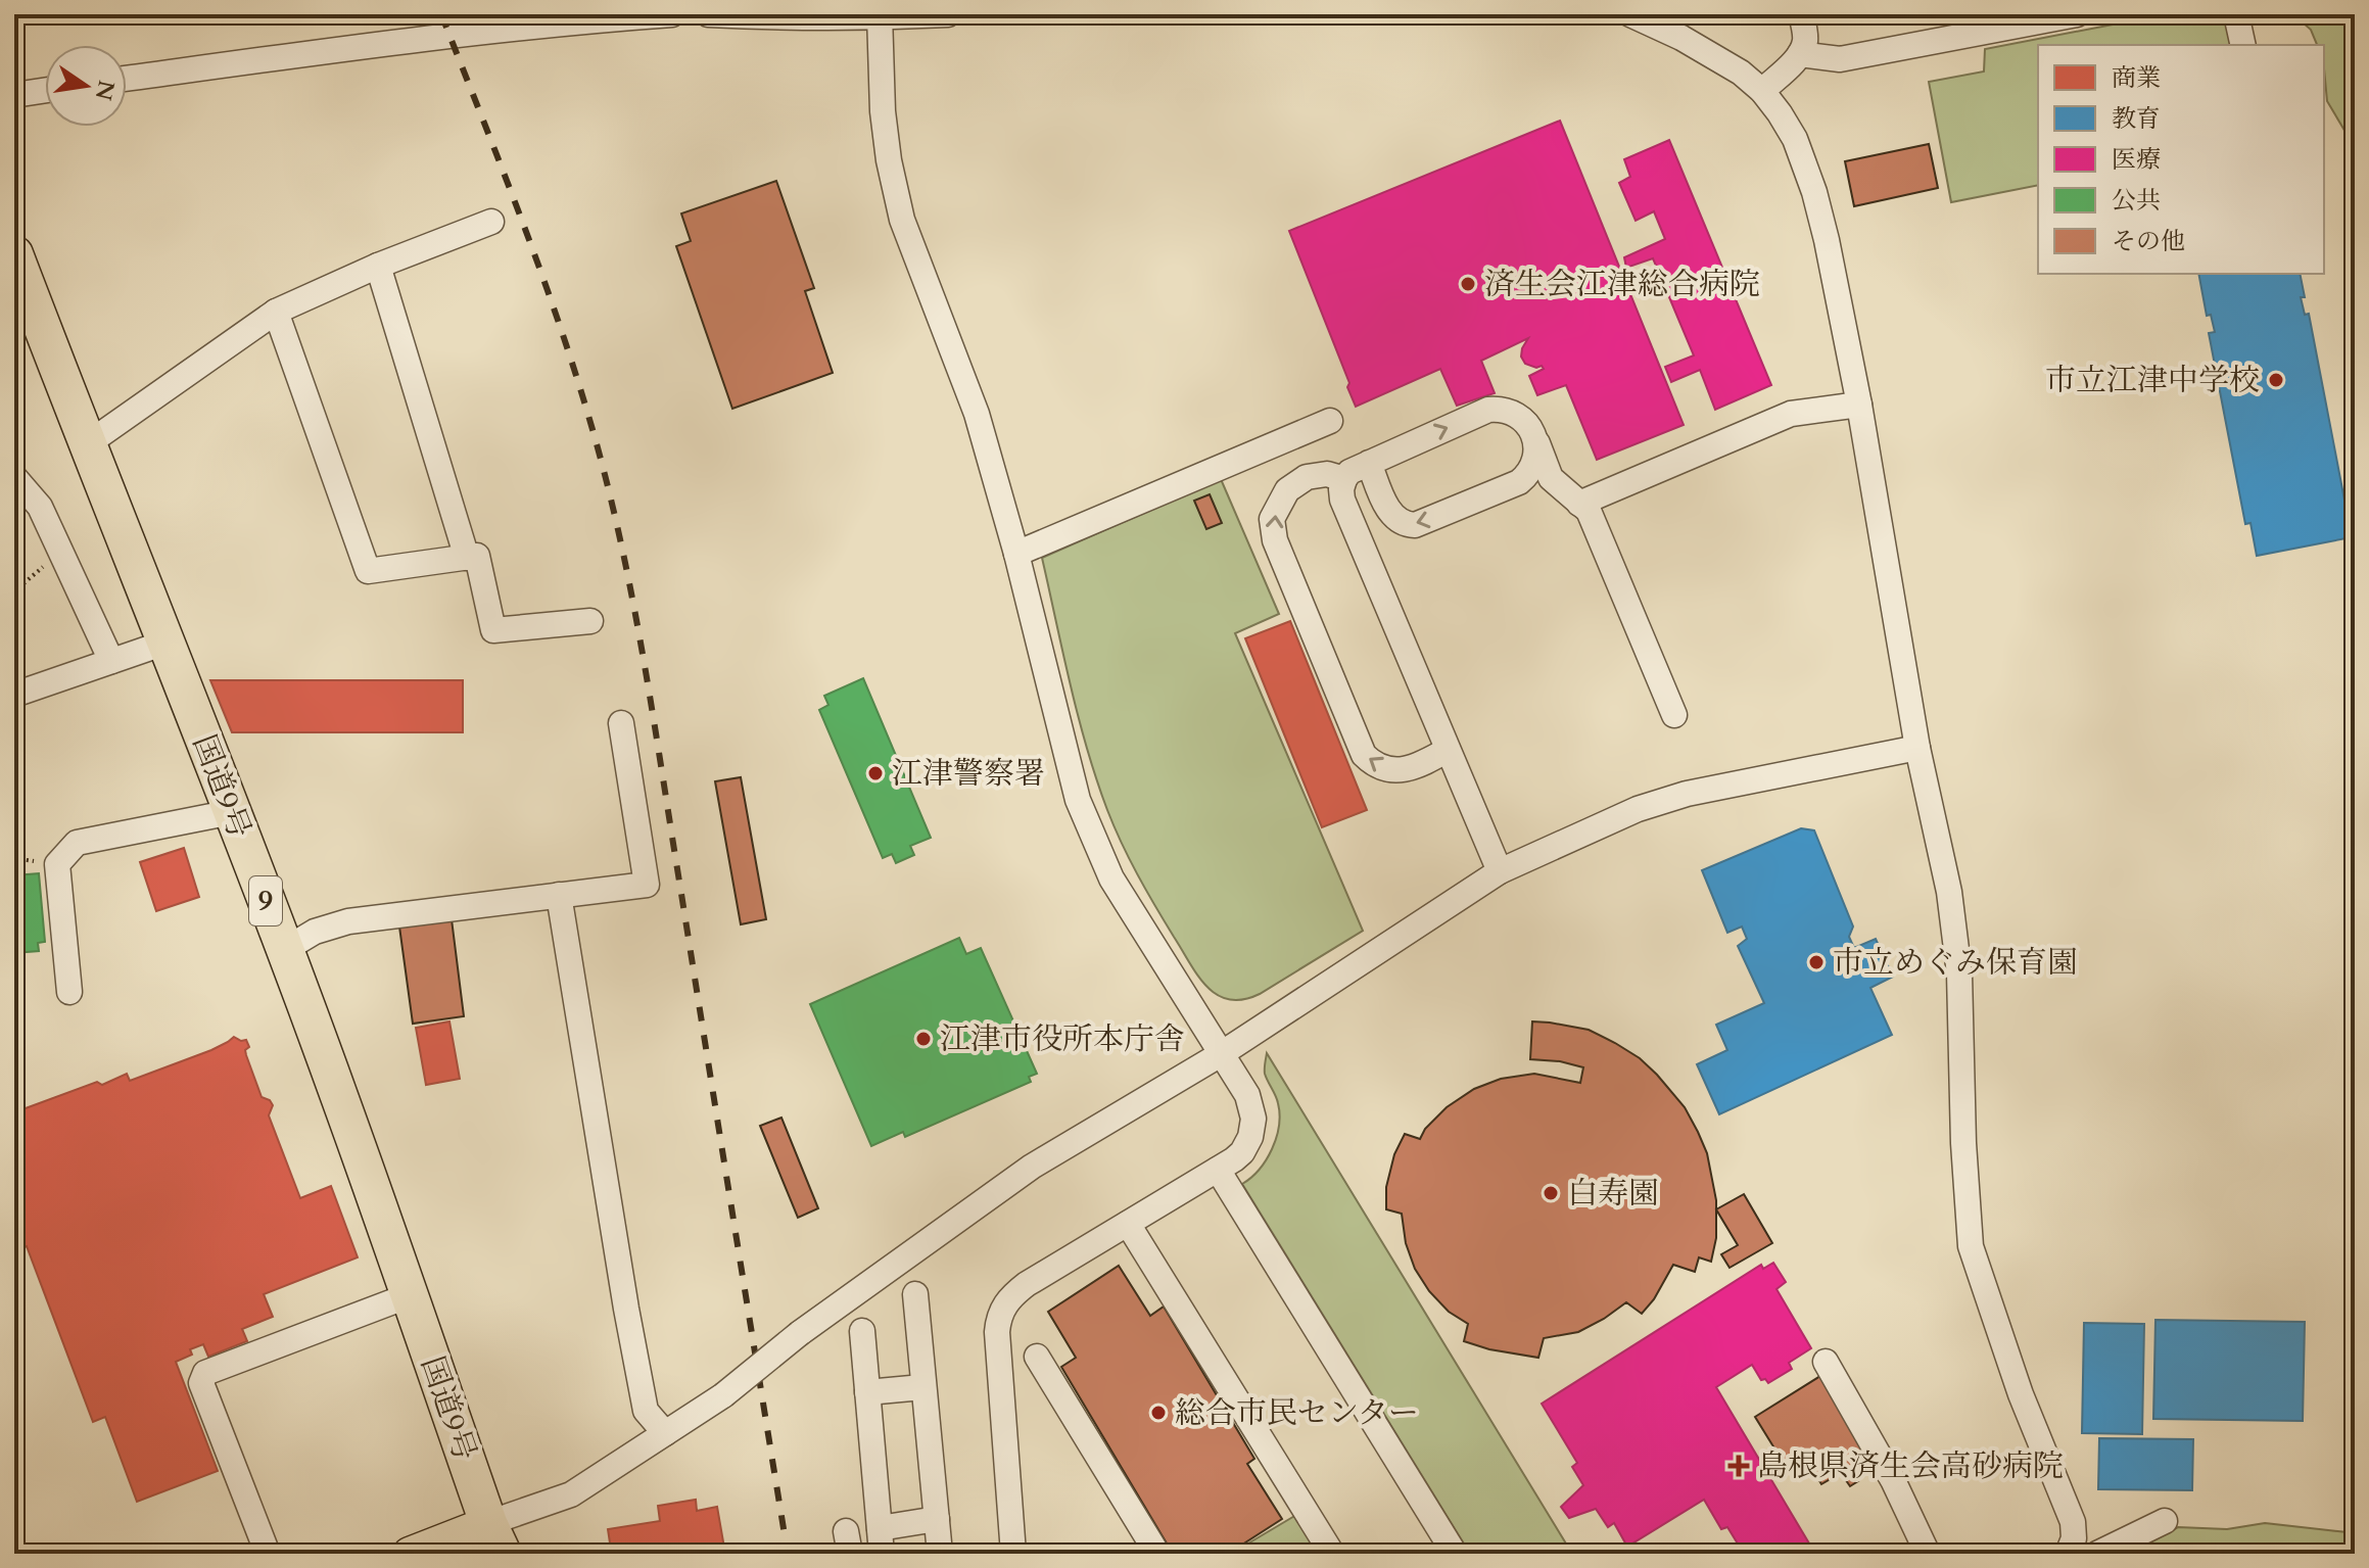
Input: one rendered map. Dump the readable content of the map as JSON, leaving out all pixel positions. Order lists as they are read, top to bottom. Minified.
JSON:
{"streets":{"highway":["国道9号","9"]},"places":{"other":["済生会江津総合病院","市立江津中学校","江津警察署","市立めぐみ保育園","江津市役所本庁舎","白寿園","総合市民センター"],"health":["島根県済生会高砂病院"]},"legend":["商業","教育","医療","公共","その他"],"north":"right"}
